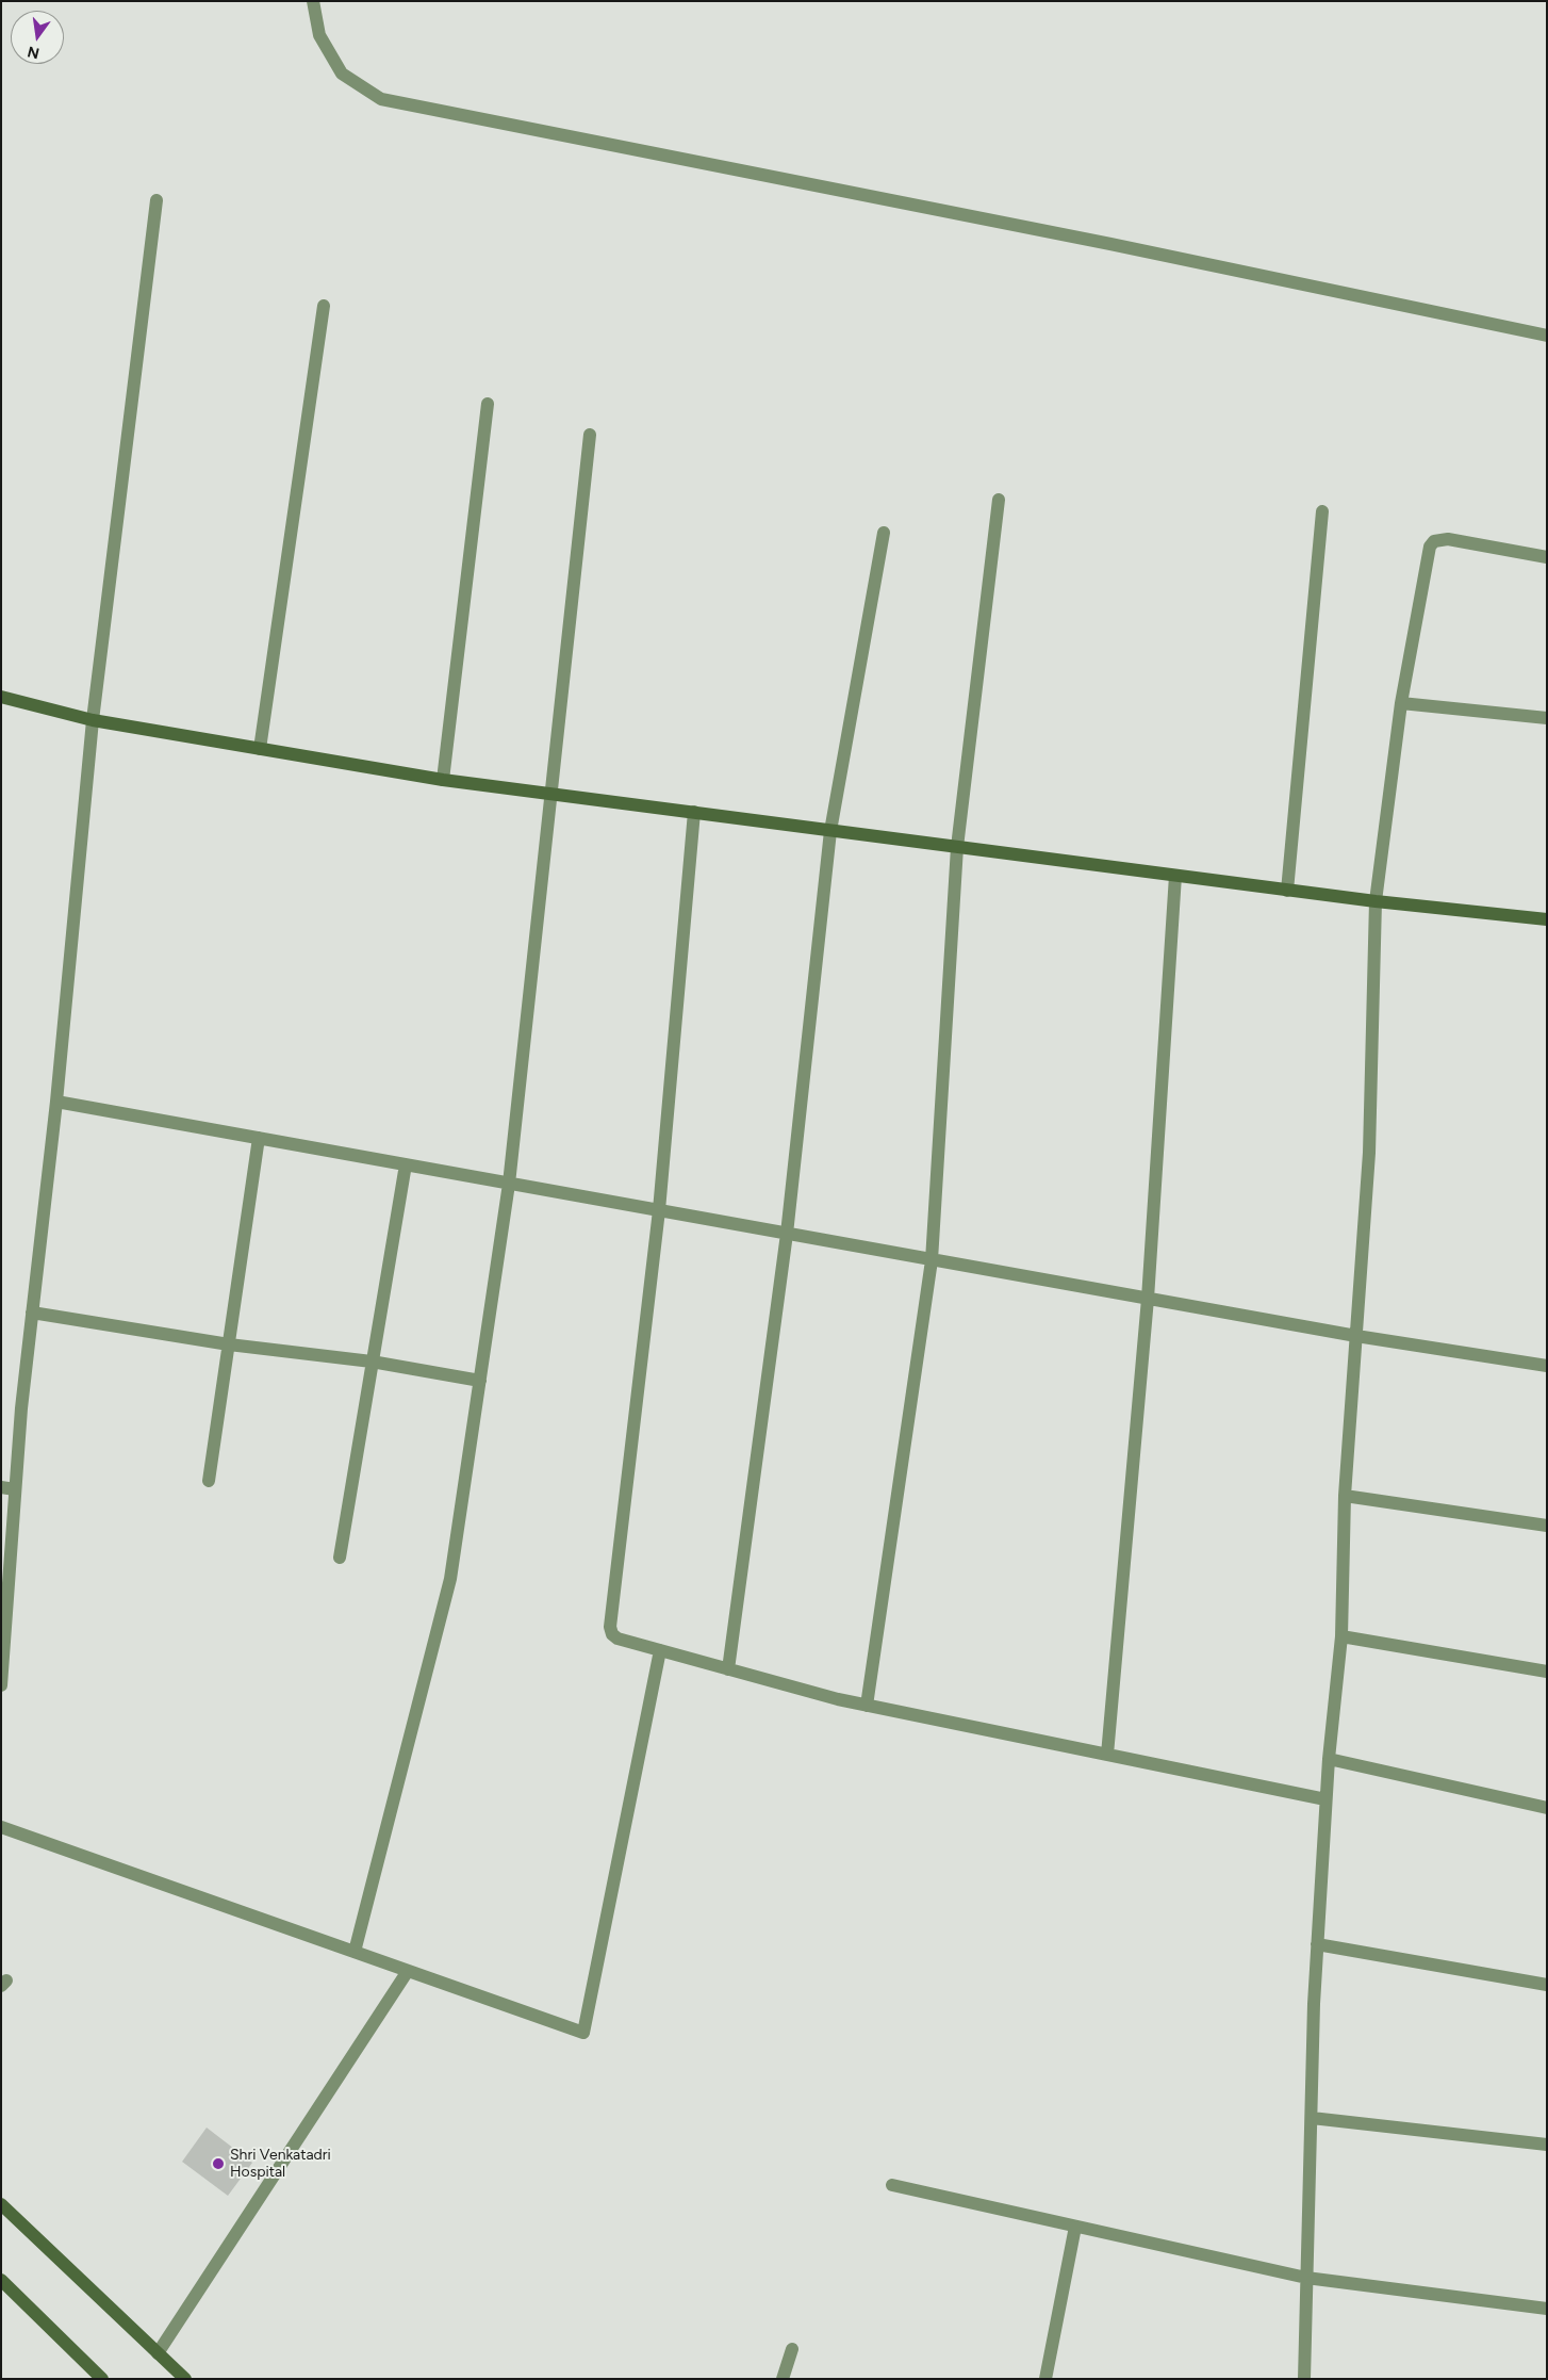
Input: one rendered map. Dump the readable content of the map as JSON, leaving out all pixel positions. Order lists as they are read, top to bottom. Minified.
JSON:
{"places":["Shri Venkatadri Hospital"],"north":"bottom"}
